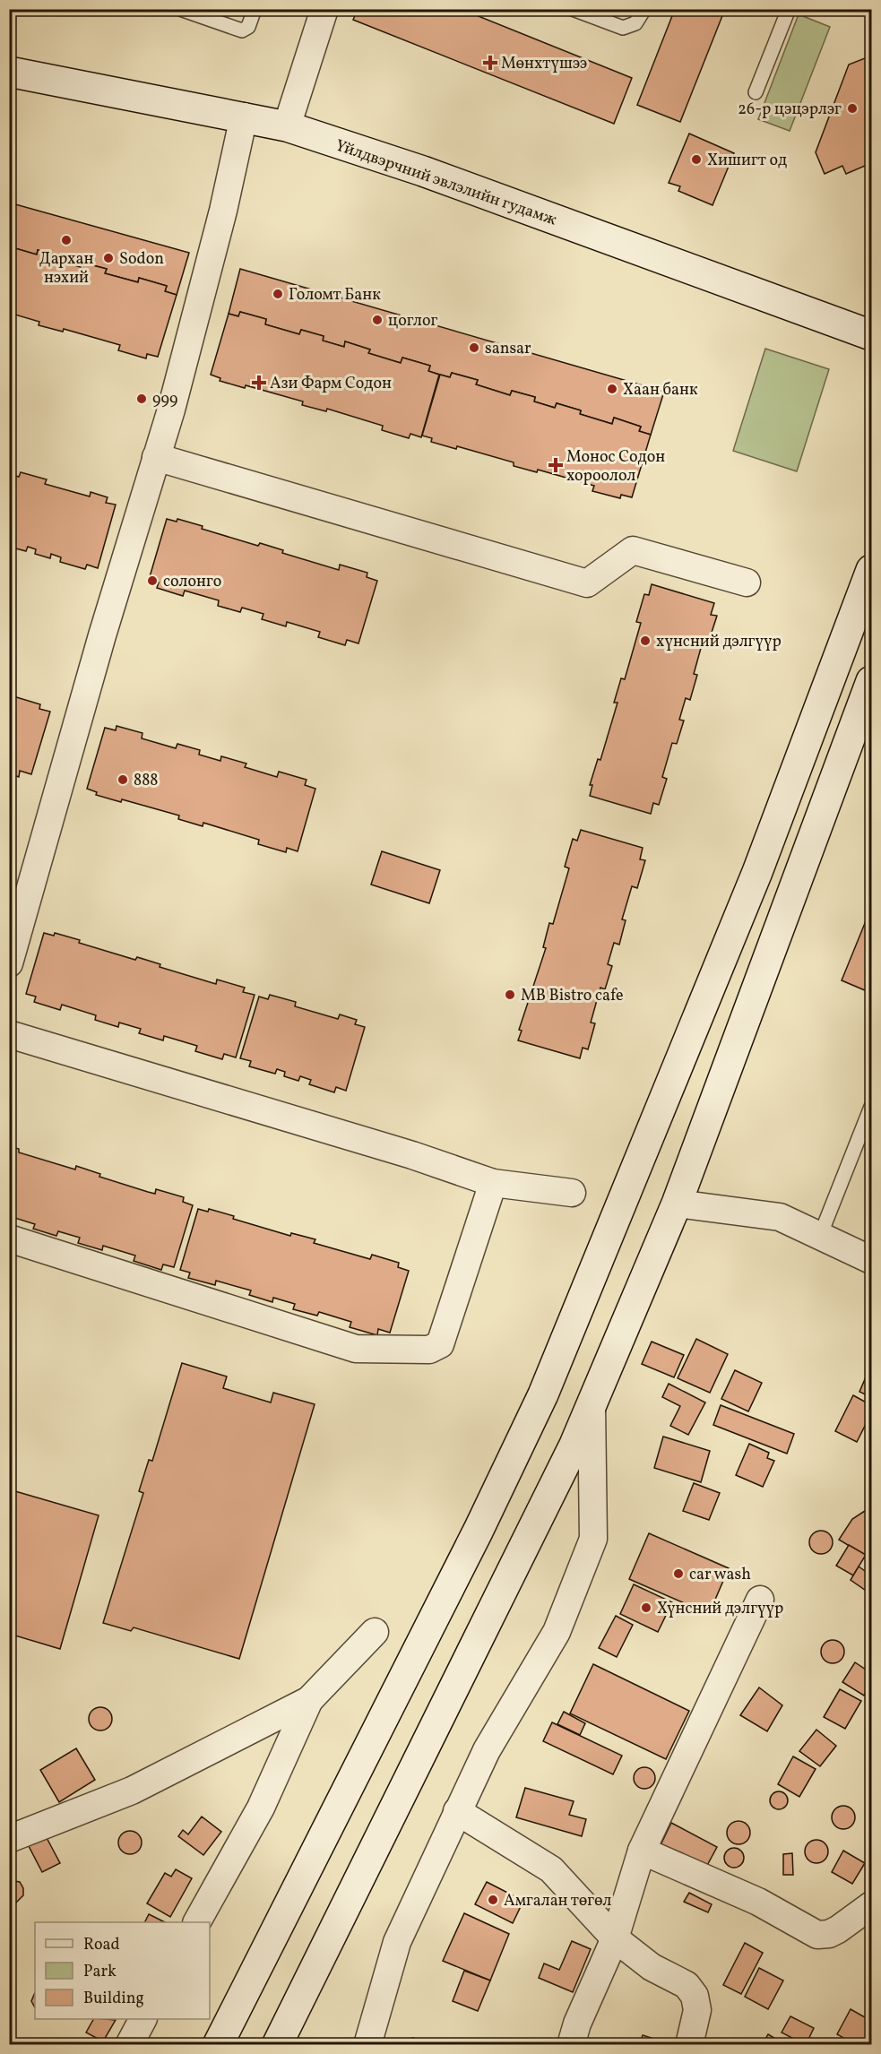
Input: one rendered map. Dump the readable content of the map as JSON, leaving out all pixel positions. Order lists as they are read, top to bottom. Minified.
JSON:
{"streets":{"main road":["Үйлдвэрчний эвлэлийн гудамж"]},"places":{"health":["Мөнхтүшээ","Ази Фарм Содон","Монос Содон хороолол"],"other":["26-р цэцэрлэг","Хишигт од","Дархан нэхий","Sodon","Голомт Банк","цоглог","sansar","Хаан банк","999","солонго","хүнсний дэлгүүр","888","MB Bistro cafe","car wash","Хүнсний дэлгүүр","Амгалан төгөл"]},"legend":["Road","Park","Building"]}
